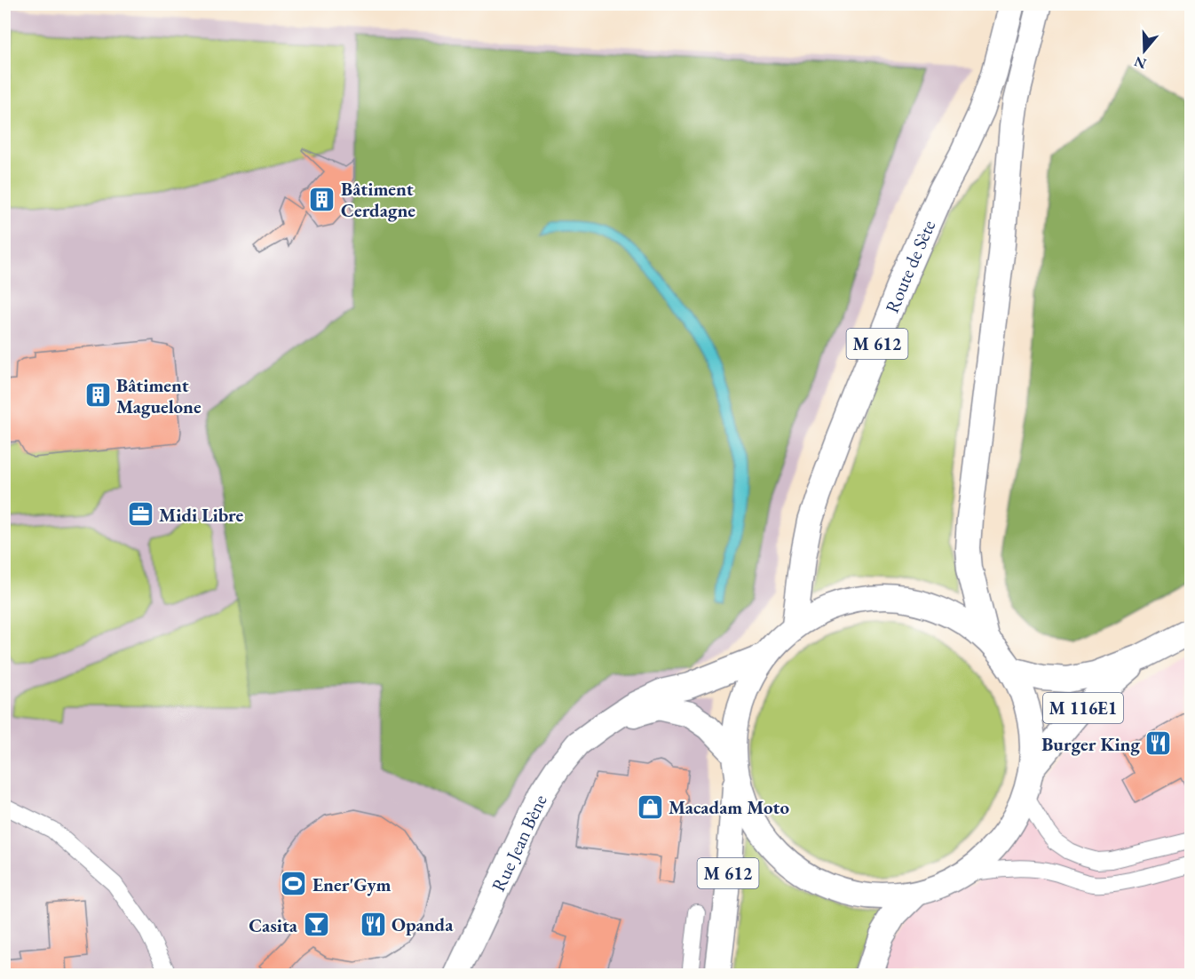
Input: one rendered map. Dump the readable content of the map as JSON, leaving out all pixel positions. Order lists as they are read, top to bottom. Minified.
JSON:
{"streets":{"main road":["Route de Sète","M 612","M 116E1","Rue Jean Bène"]},"crossings":[["M 612","Rue Jean Bène"]],"places":{"building":["Bâtiment Cerdagne","Bâtiment Maguelone"],"office":["Midi Libre"],"restaurant":["Burger King","Opanda"],"shop":["Macadam Moto"],"sports":["Ener'Gym"],"bar":["Casita"]},"north":"bottom"}
